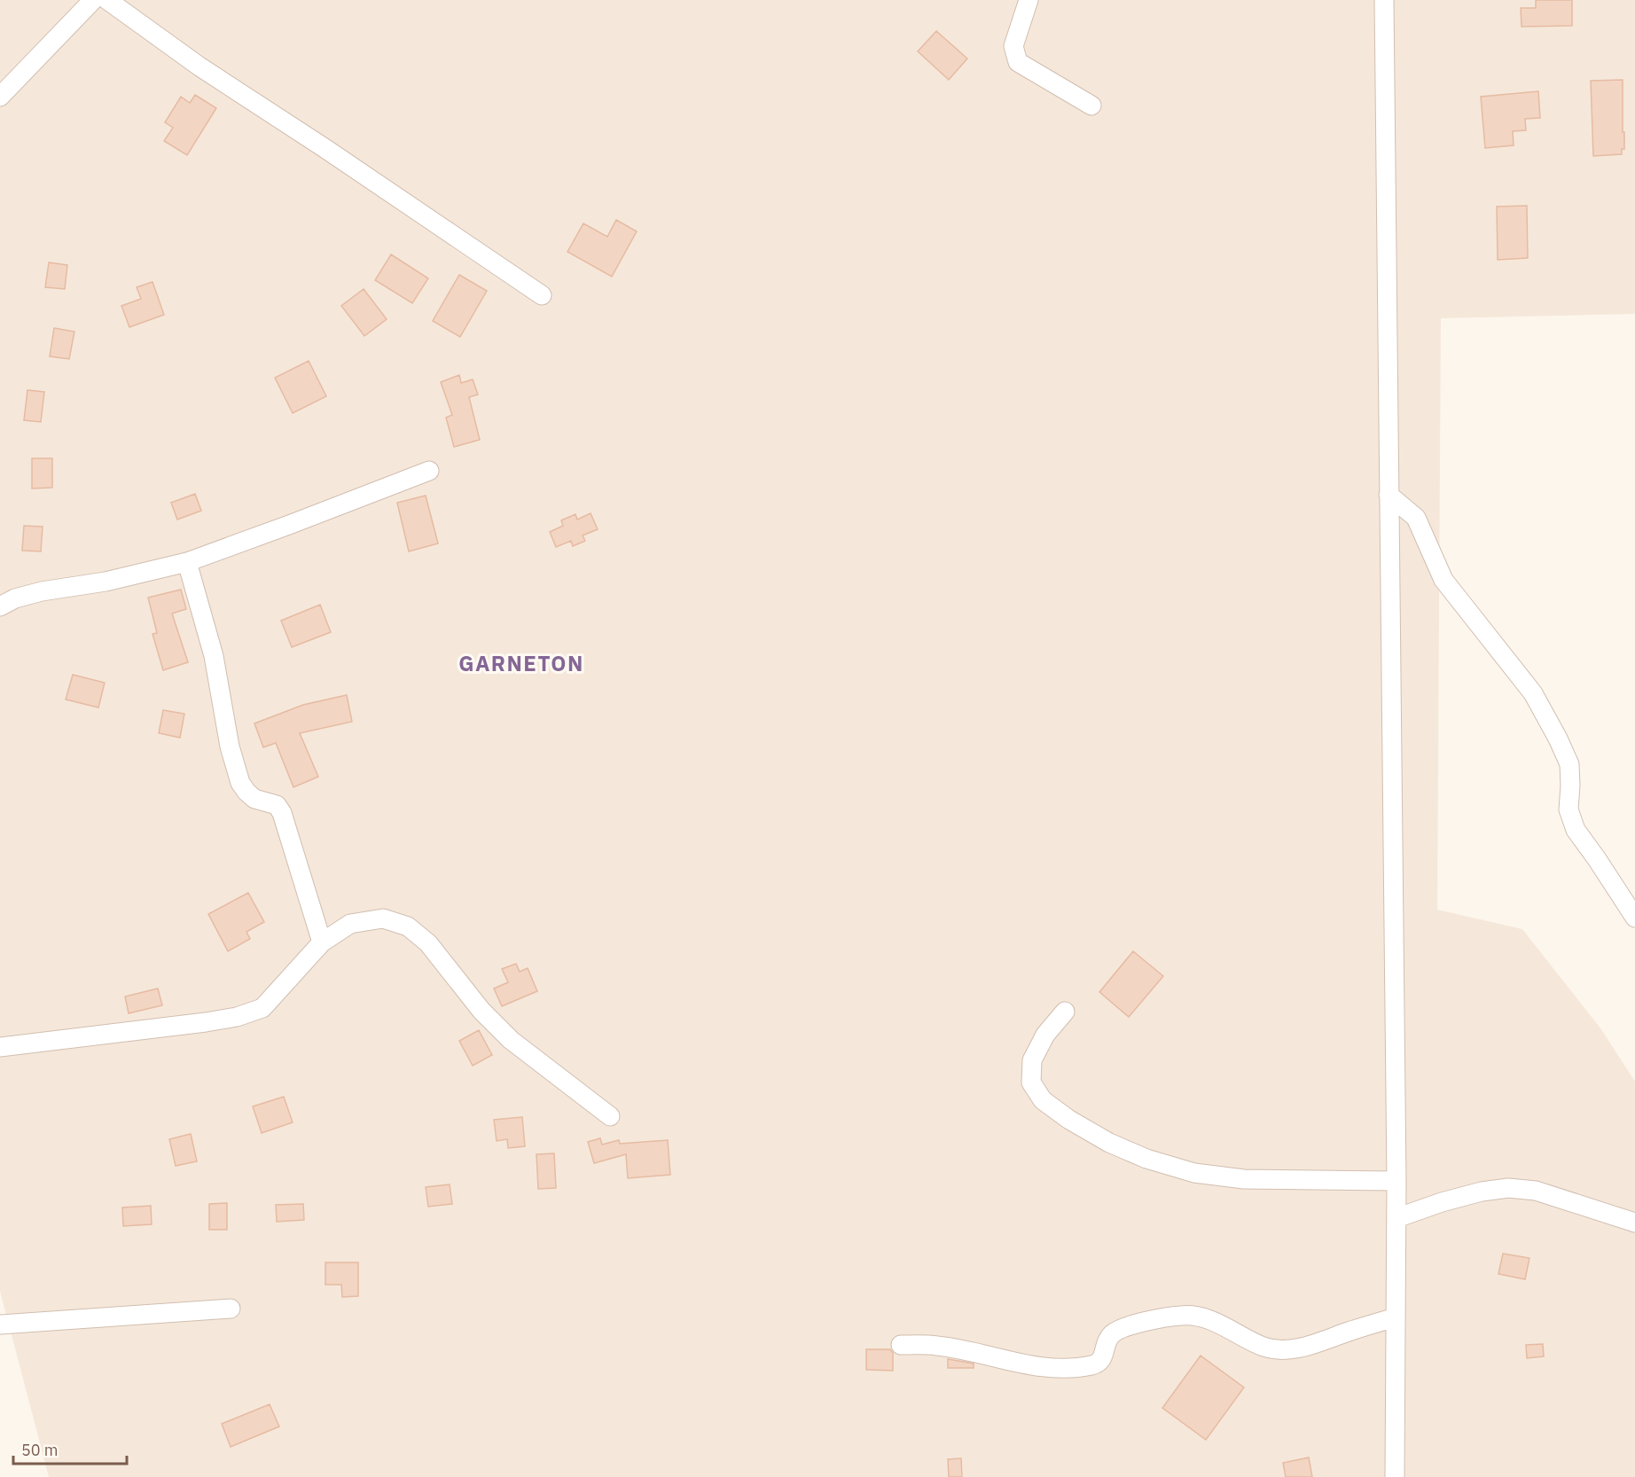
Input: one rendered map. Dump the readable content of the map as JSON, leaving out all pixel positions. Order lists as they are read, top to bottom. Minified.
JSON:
{"districts":["GARNETON"],"scale_bar":"50 m"}
